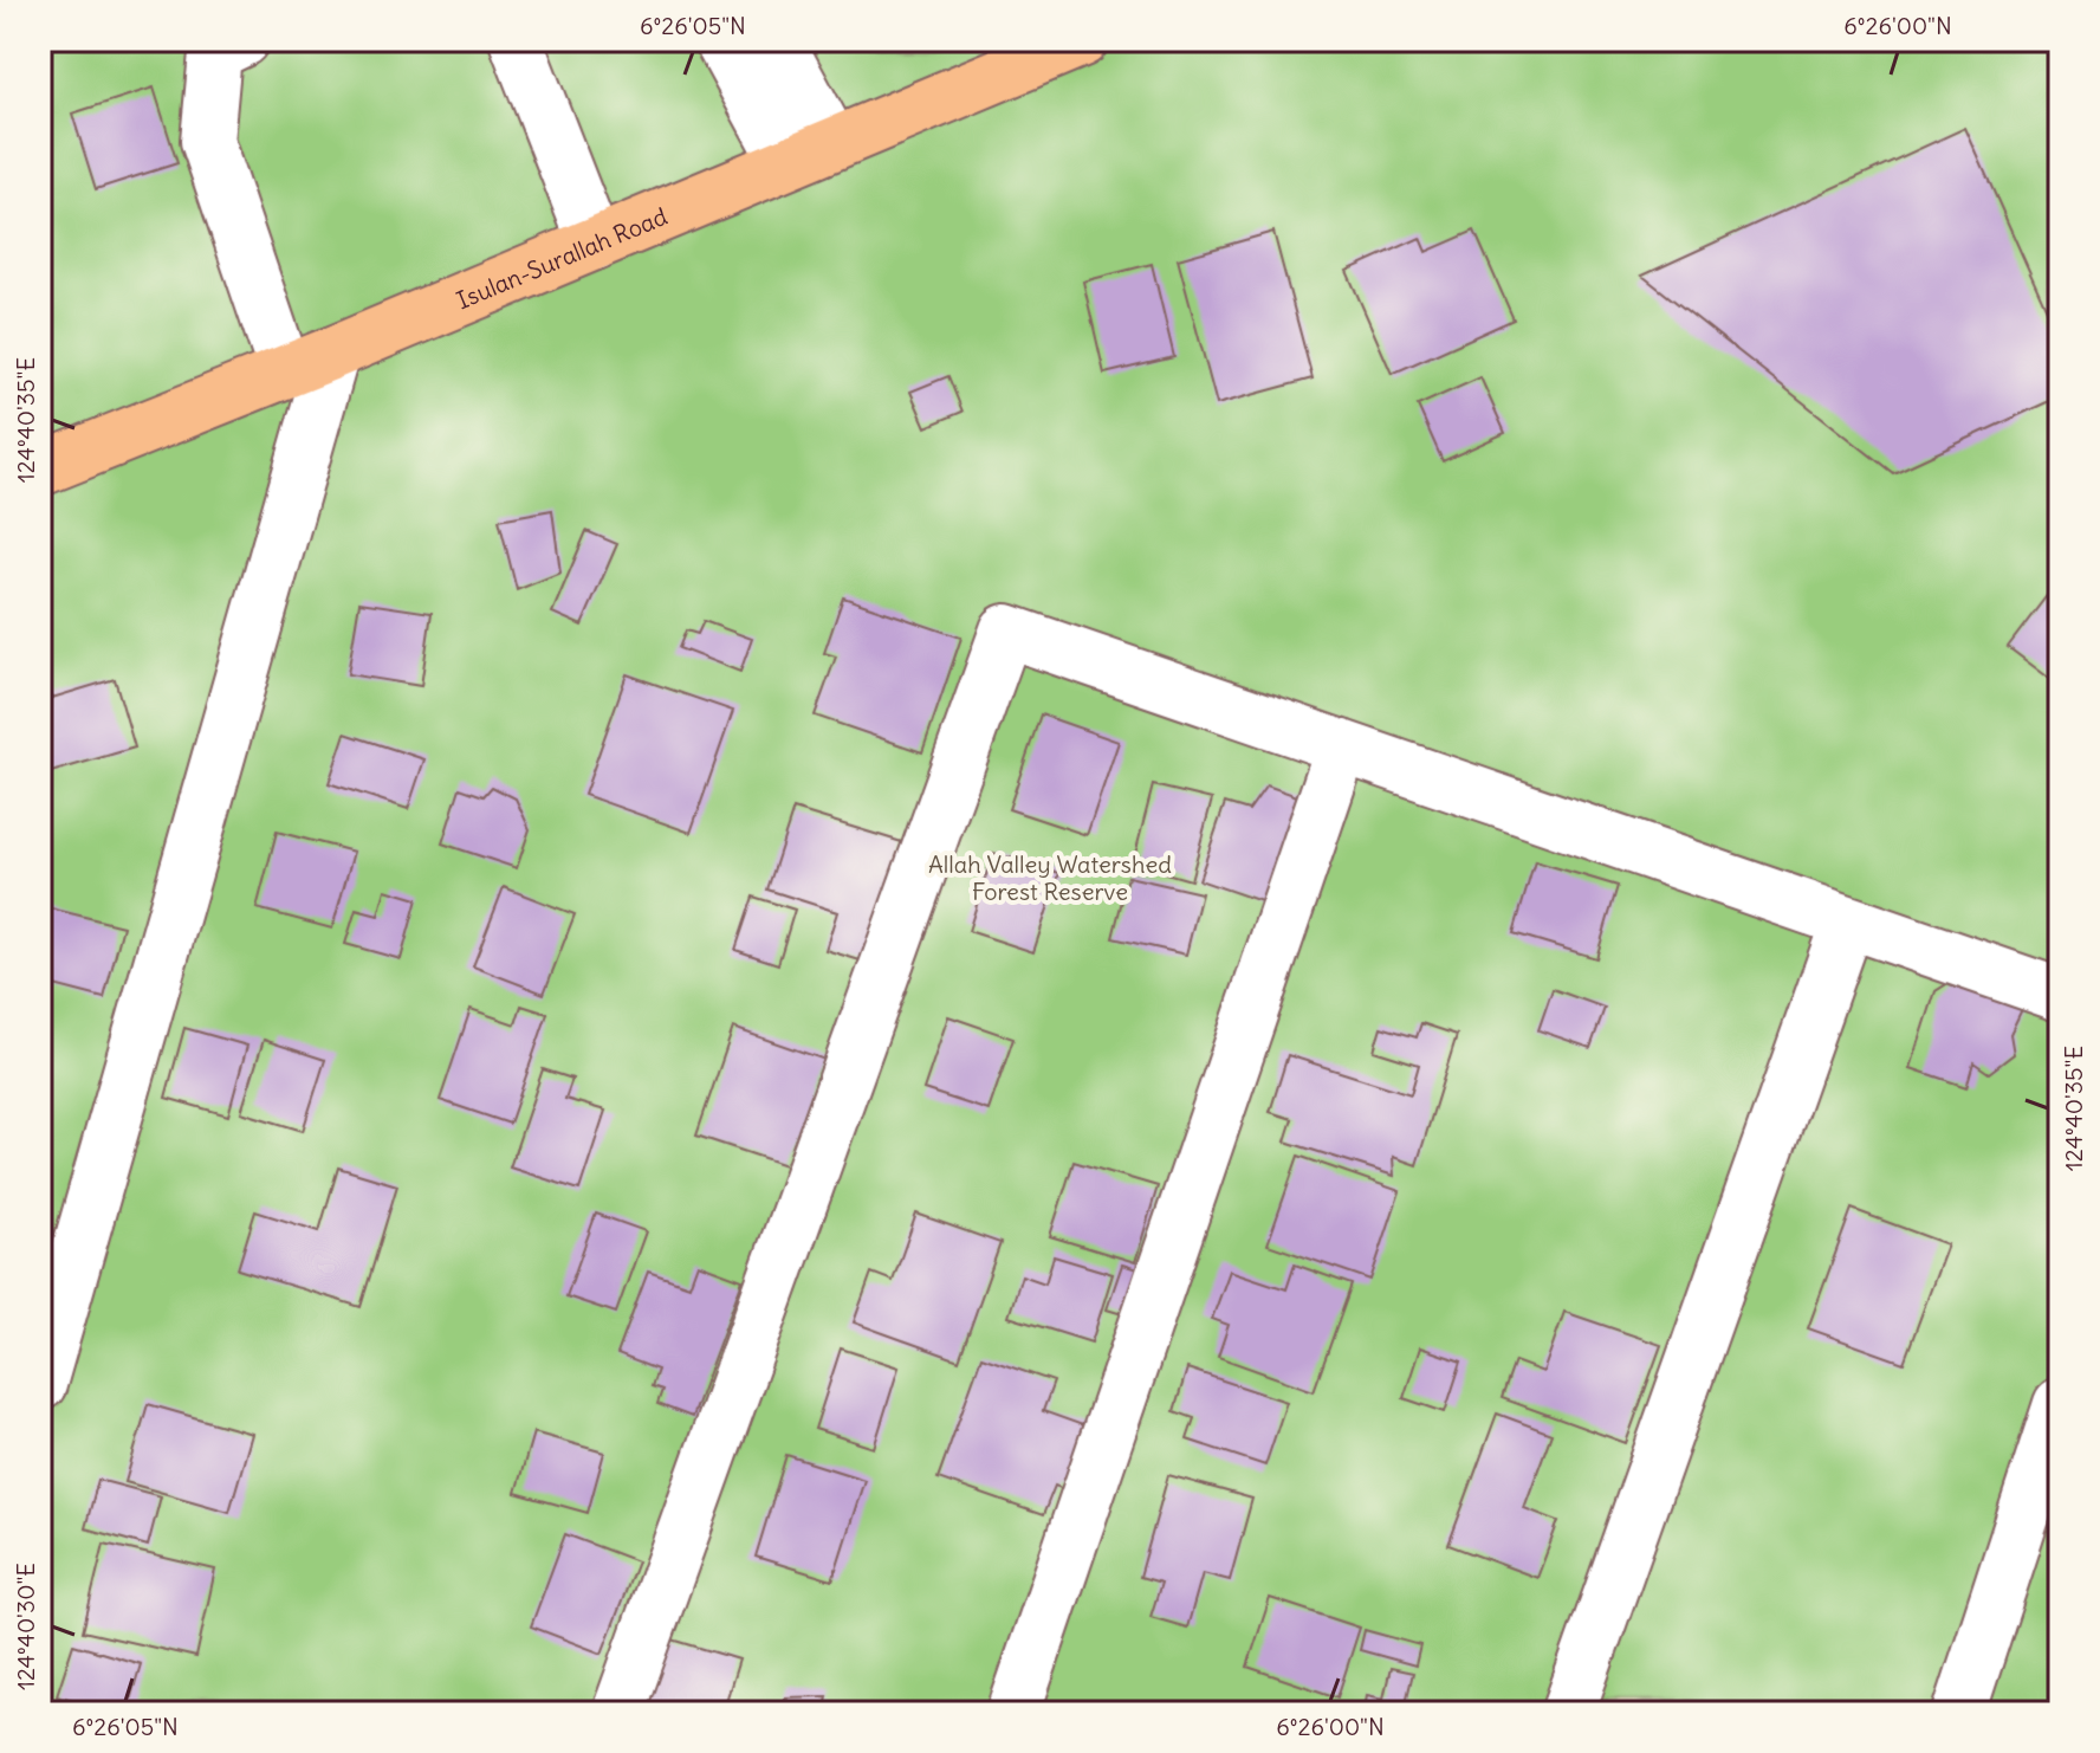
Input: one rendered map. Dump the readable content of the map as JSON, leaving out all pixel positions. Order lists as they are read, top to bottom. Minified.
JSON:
{"streets":{"highway":["Isulan-Surallah Road"]},"parks":["Allah Valley Watershed Forest Reserve"],"coordinates":["6°26'05\"N","6°26'00\"N","124°40'35\"E","124°40'30\"E"]}
